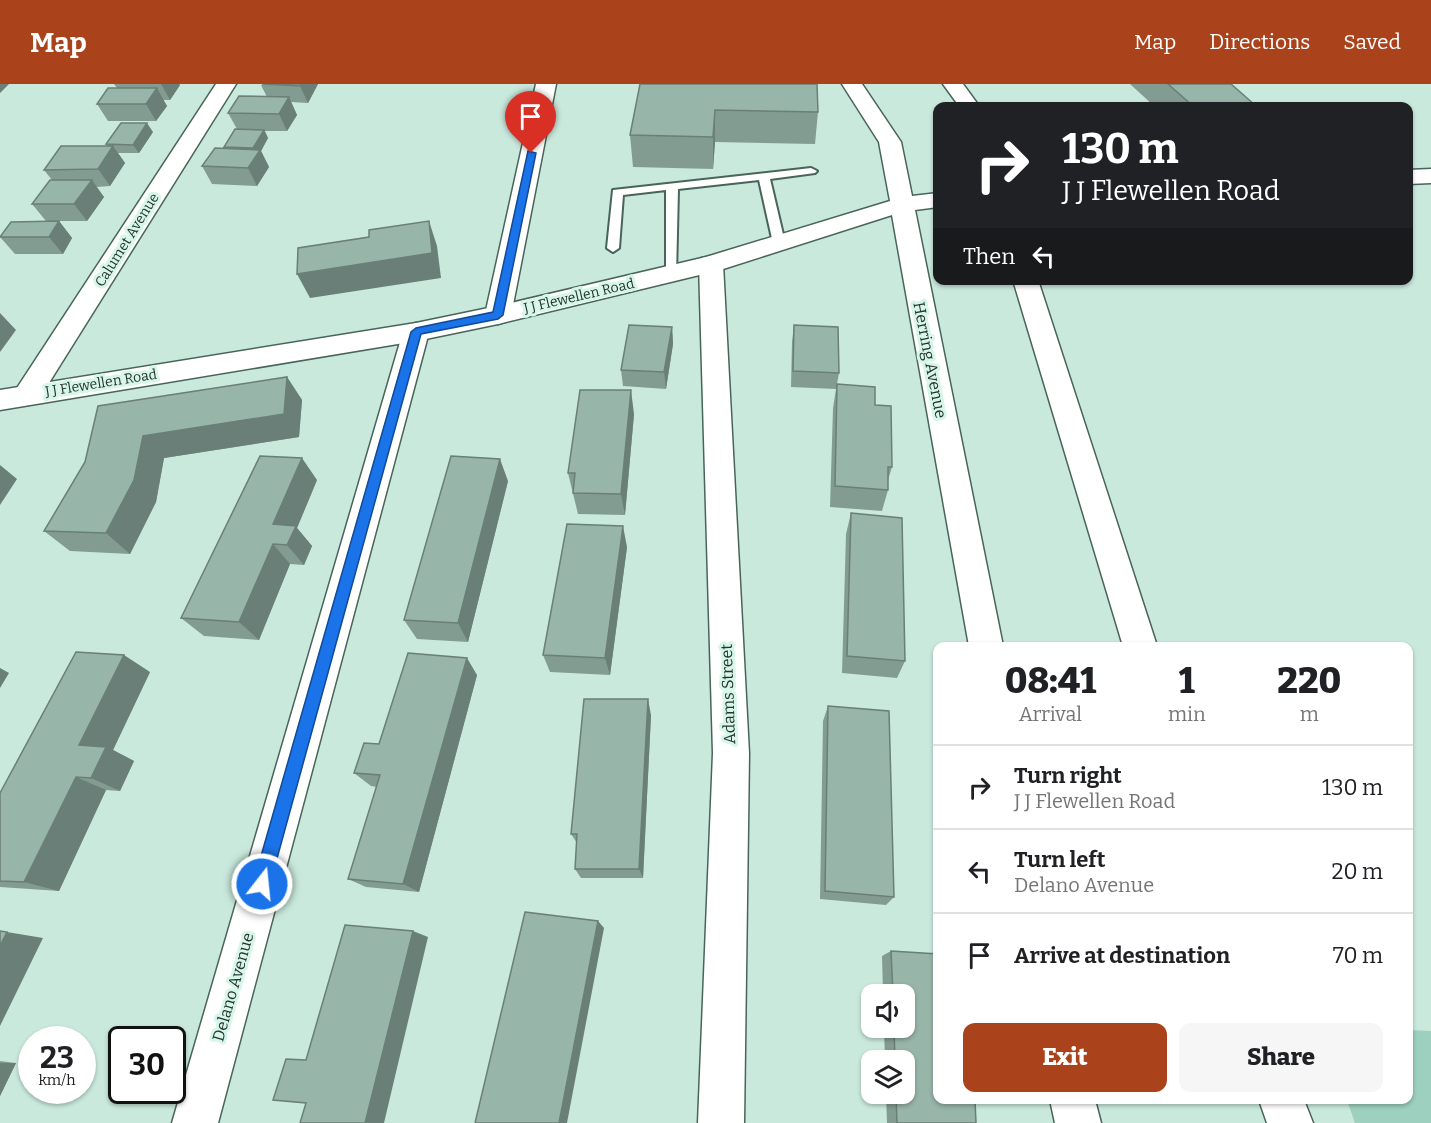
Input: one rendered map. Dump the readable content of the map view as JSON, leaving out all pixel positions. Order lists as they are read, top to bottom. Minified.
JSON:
{"streets":{"street":["Calumet Avenue","J J Flewellen Road","Herring Avenue","Adams Street","Delano Avenue"]},"crossings":[["Calumet Avenue","J J Flewellen Road"],["J J Flewellen Road","Herring Avenue"],["J J Flewellen Road","Adams Street"],["J J Flewellen Road","Delano Avenue"]],"page":{"header":"Map","nav":["Map","Directions","Saved"],"turn":["130 m","J J Flewellen Road"],"then":"Then","eta":["08:41","Arrival","1","min","220","m"],"list":[{"name":"Turn right","note":"J J Flewellen Road","value":"130 m"},{"name":"Turn left","note":"Delano Avenue","value":"20 m"},{"name":"Arrive at destination","value":"70 m"}],"buttons":["Exit","Share"],"speed":"23 km/h","limit":"30"}}
